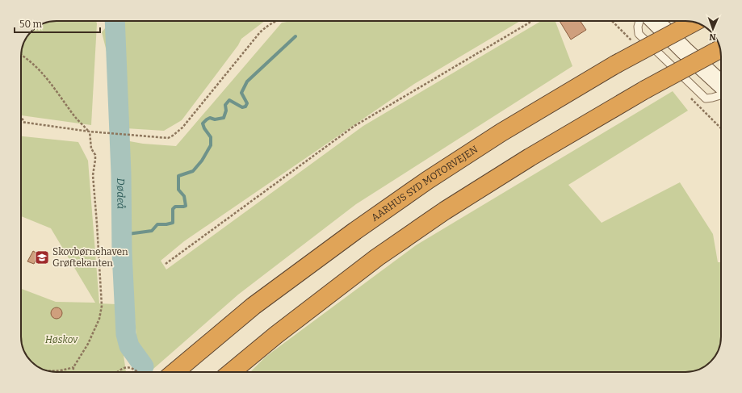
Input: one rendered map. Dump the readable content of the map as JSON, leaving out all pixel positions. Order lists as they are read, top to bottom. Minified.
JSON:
{"streets":{"highway":["AARHUS SYD MOTORVEJEN"]},"water":["Dødeå"],"parks":["Høskov"],"places":{"school or university":["Skovbørnehaven Grøftekanten"]},"scale_bar":"50 m","north":"bottom"}
